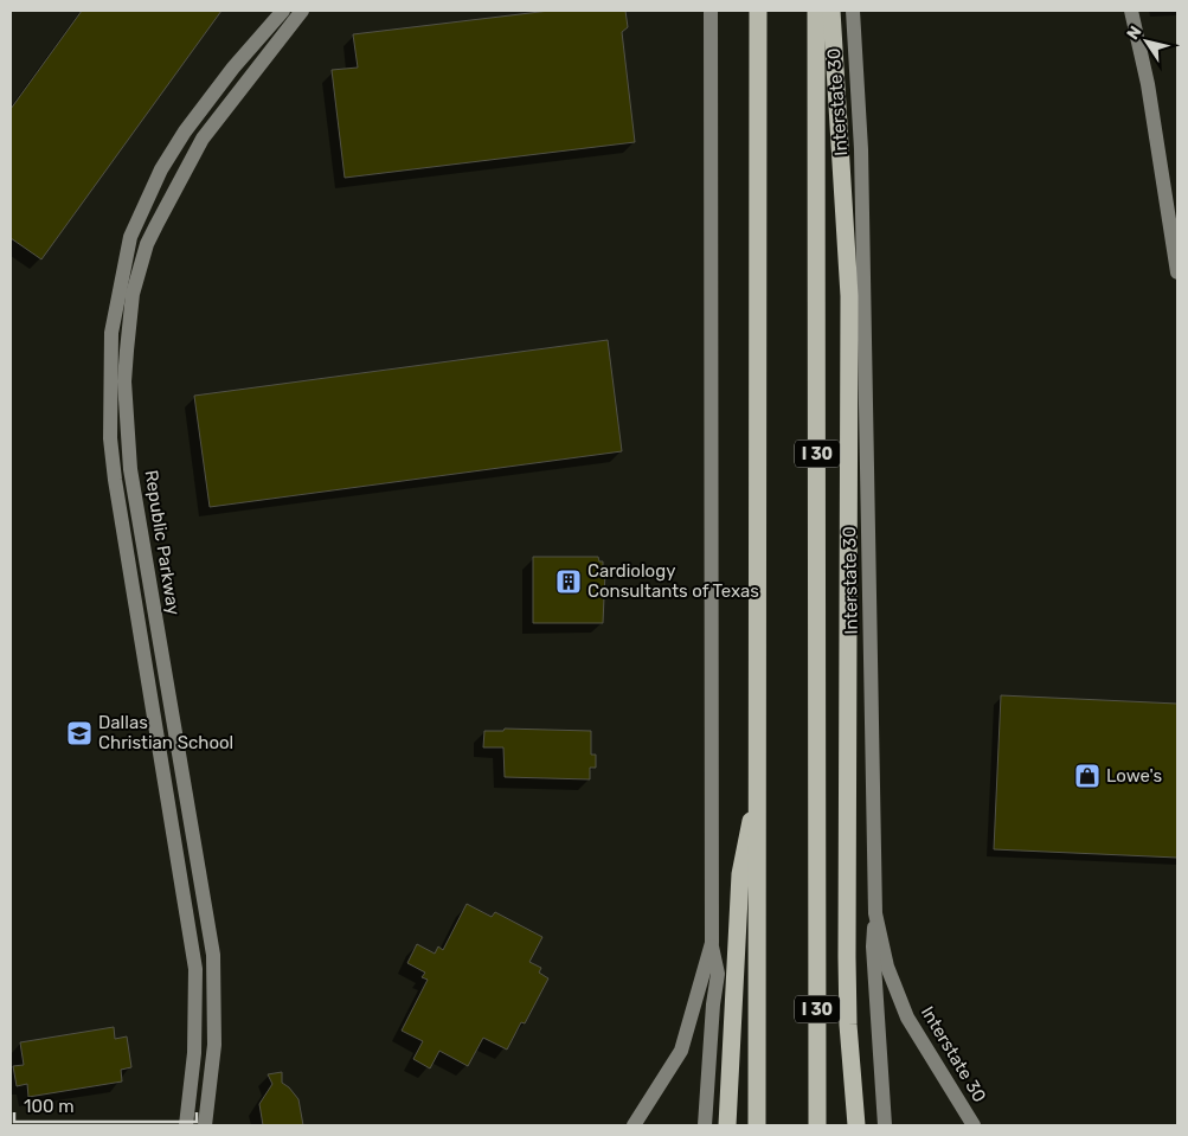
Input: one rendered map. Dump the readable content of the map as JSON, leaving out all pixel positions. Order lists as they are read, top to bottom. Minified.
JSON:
{"streets":{"highway":["I 30"],"main road":["Interstate 30","Republic Parkway"]},"places":{"building":["Cardiology Consultants of Texas"],"school or university":["Dallas Christian School"],"shop":["Lowe's"]},"scale_bar":"100 m","north":"top left"}
